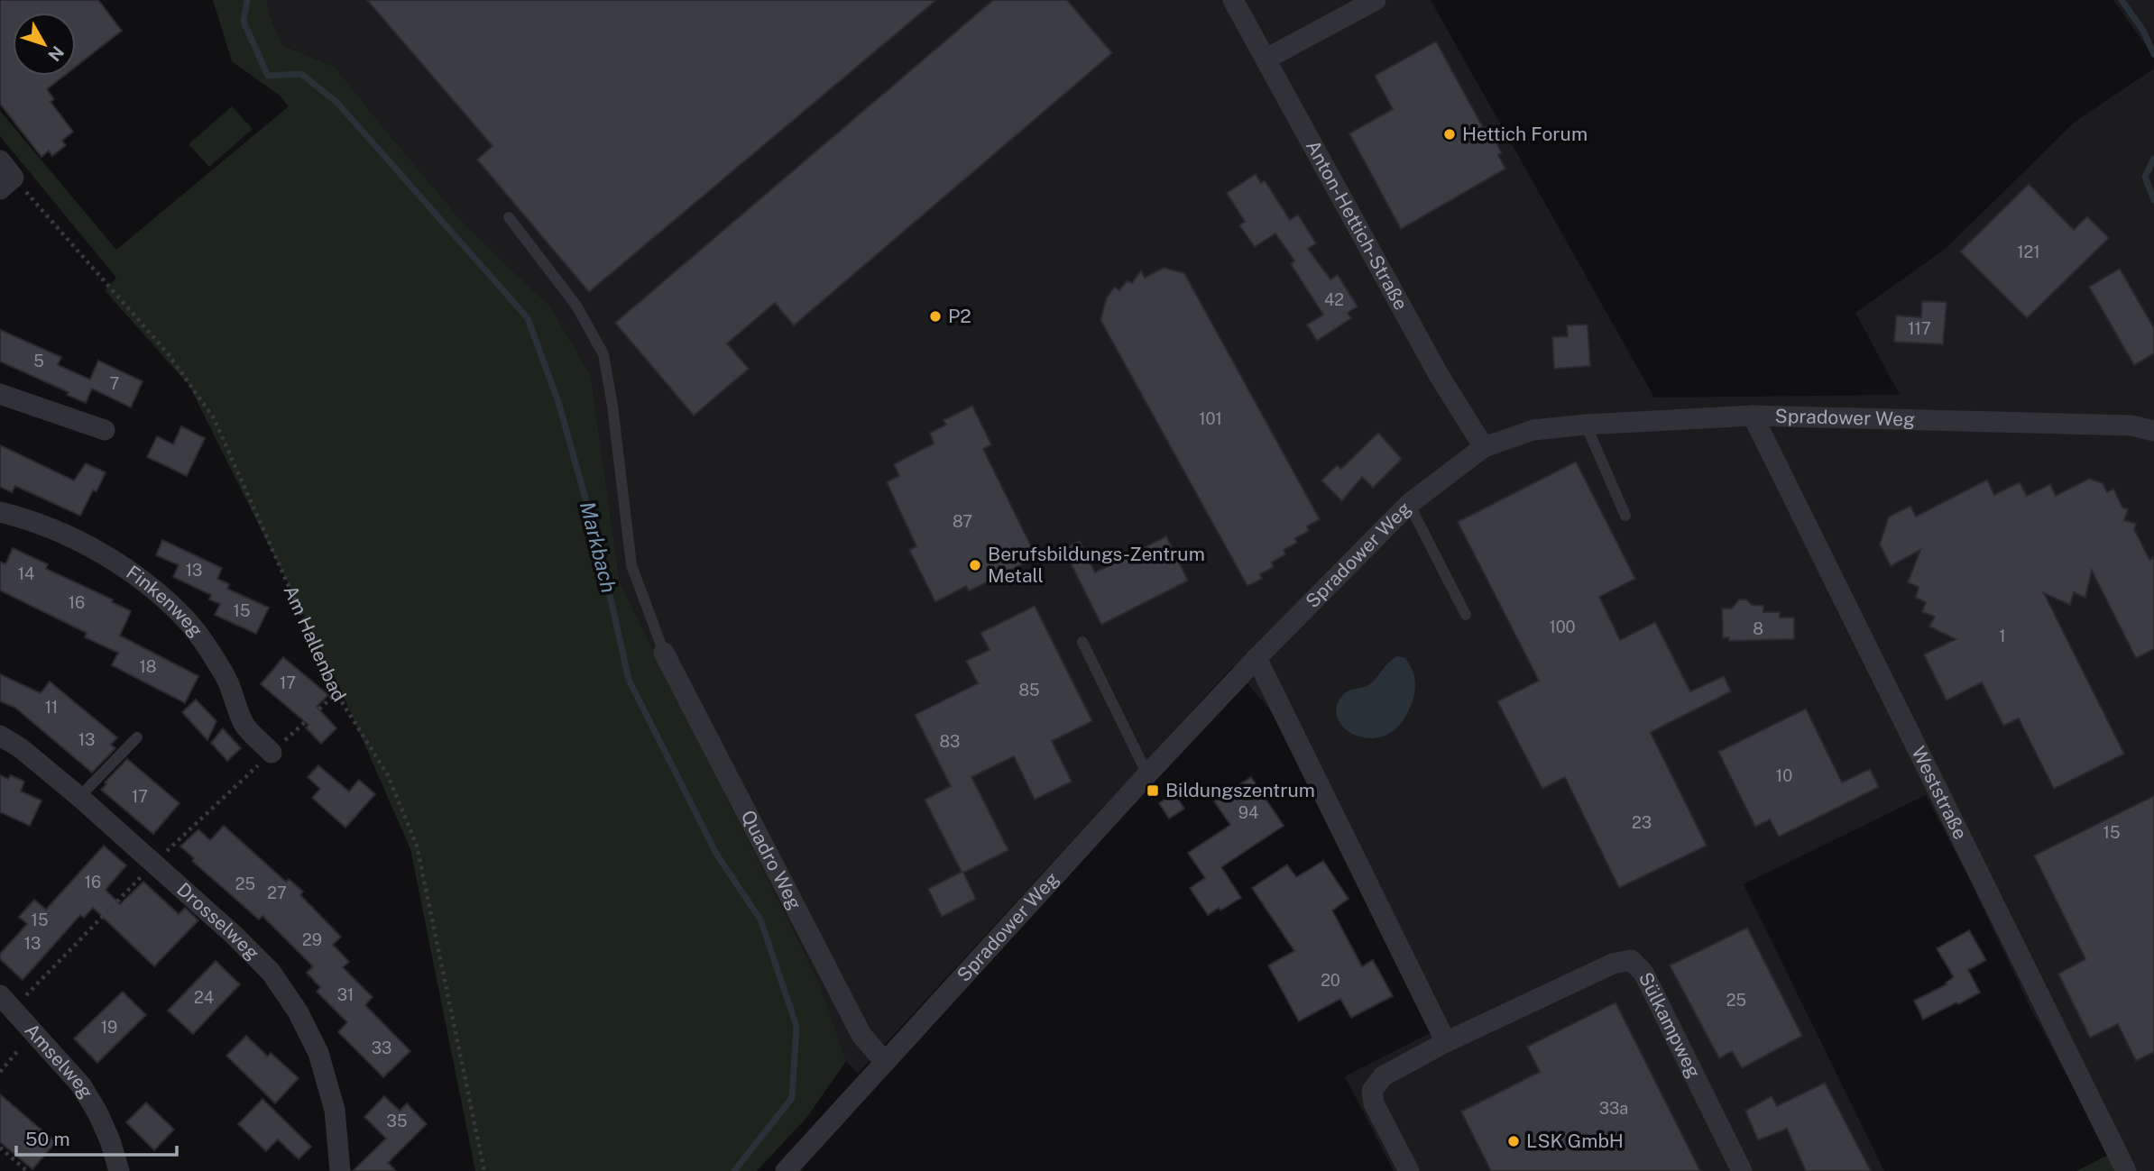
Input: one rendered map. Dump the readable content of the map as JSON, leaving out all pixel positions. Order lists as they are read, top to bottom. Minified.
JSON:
{"streets":{"street":["Anton-Hettich-Straße","Spradower Weg","Finkenweg","Weststraße","Quadro Weg","Drosselweg","Sülkampweg","Amselweg"],"path":["Am Hallenbad"]},"crossings":[["Anton-Hettich-Straße","Spradower Weg"],["Spradower Weg","Weststraße"],["Spradower Weg","Quadro Weg"]],"water":["Markbach"],"places":{"other":["Hettich Forum","P2","Berufsbildungs-Zentrum Metall","LSK GmbH"],"transit":["Bildungszentrum"]},"house_numbers":["121","42","117","5","7","101","87","13","14","16","15","100","8","1","18","17","85","11","13","83","10","17","94","23","15","16","25","27","15","29","13","20","31","24","25","19","33","33a","35"],"scale_bar":"50 m","north":"bottom right"}
